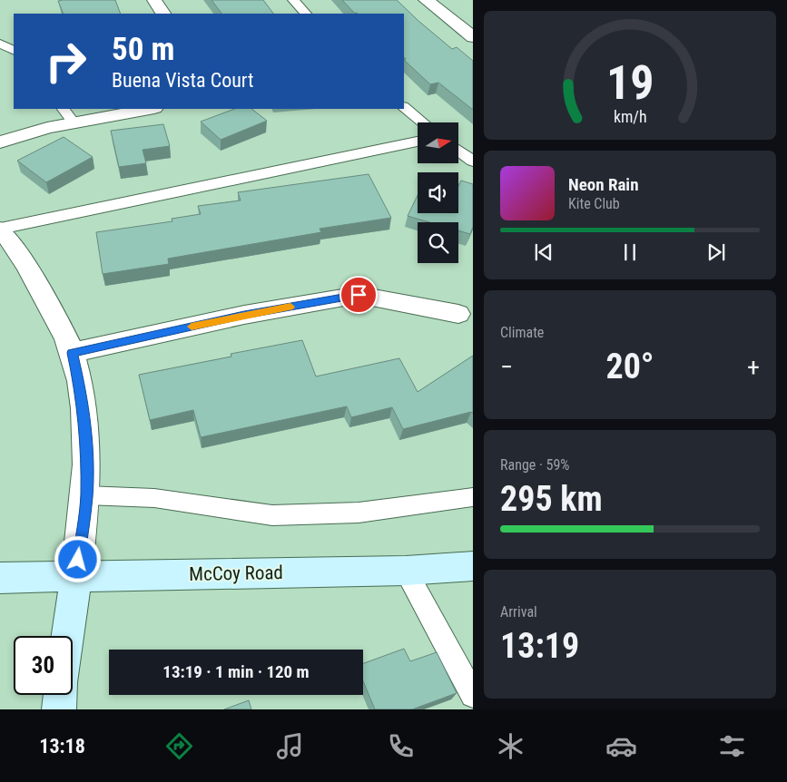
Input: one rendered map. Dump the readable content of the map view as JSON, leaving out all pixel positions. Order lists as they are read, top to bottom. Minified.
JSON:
{"streets":{"street":["McCoy Road"]},"north":"right","page":{"turn":["50 m","Buena Vista Court"],"song":["Neon Rain","Kite Club"],"tile":["Climate",["Range · 59%","295 km"],["Arrival","13:19"]],"heat":["−","20°","+"],"limit":"30","trip":"13:19 · 1 min · 120 m","tabs":"13:18","gauge":["19","km/h"]}}
